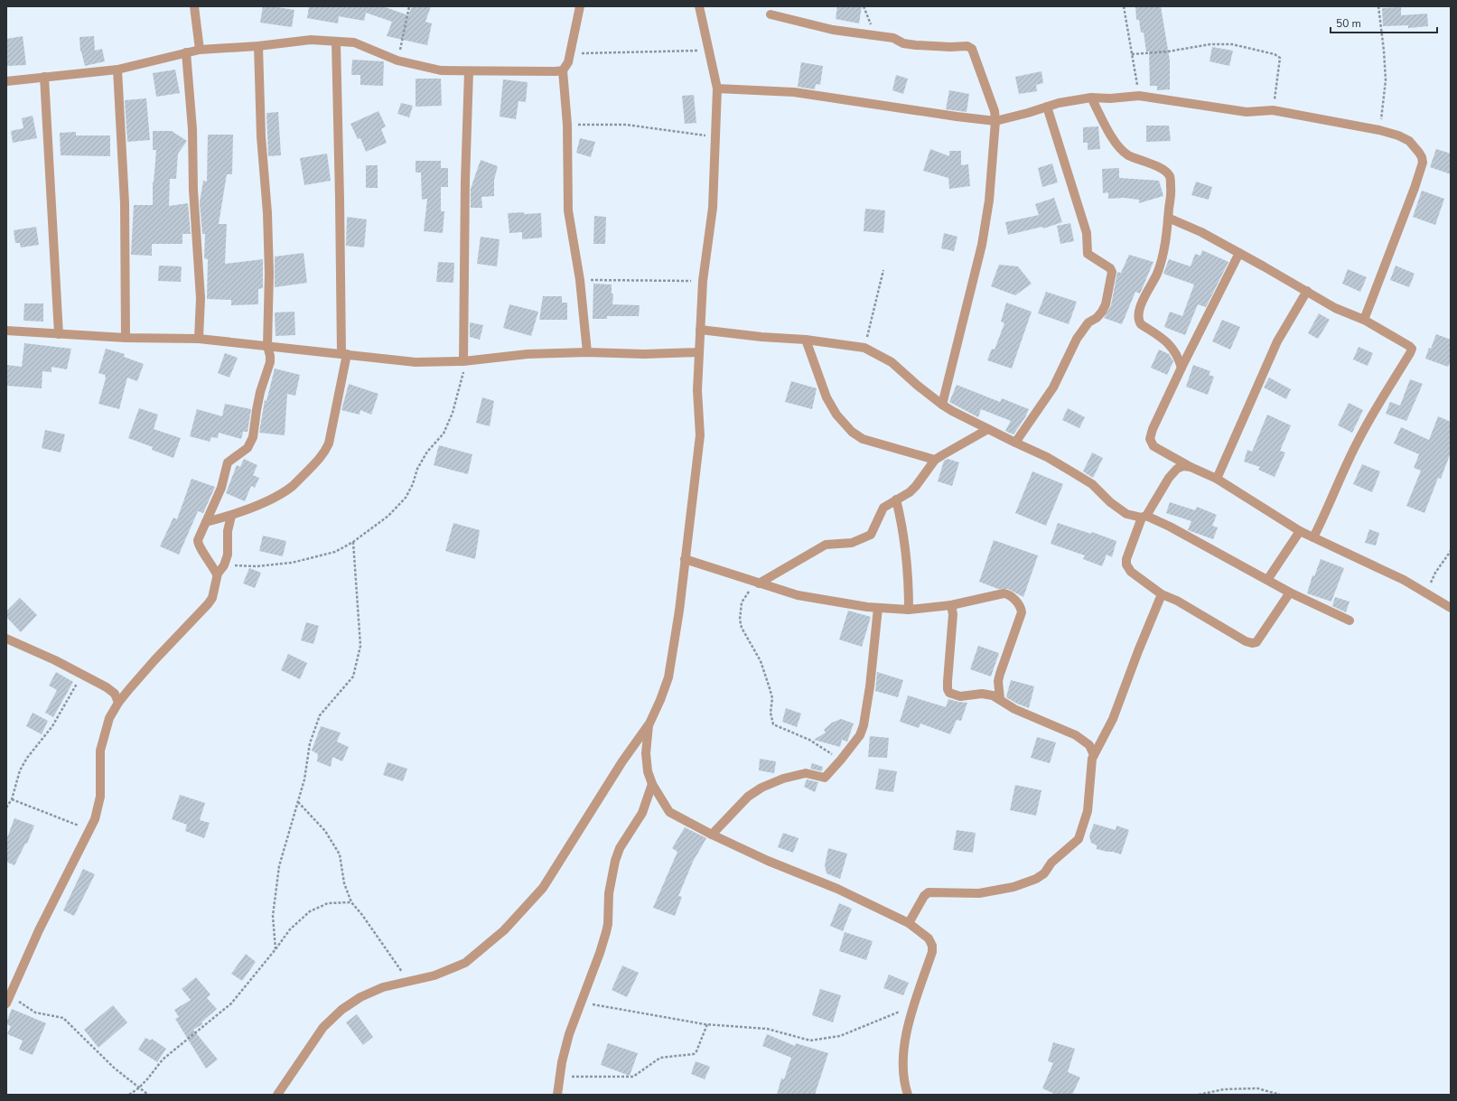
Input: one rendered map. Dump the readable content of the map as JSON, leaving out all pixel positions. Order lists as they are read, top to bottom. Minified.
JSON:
{"scale_bar":"50 m"}
